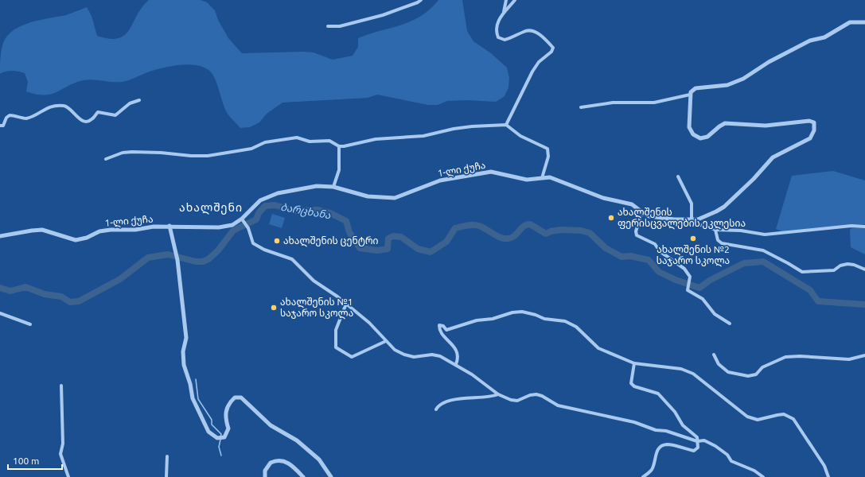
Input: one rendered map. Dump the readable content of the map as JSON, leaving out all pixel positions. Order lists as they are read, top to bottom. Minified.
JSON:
{"streets":{"street":["1-ლი ქუჩა"]},"districts":["ახალშენი"],"water":["ბარცხანა"],"places":["ახალშენის ფერისცვალების ეკლესია","ახალშენის №2 საჯარო სკოლა","ახალშენის ცენტრი","ახალშენის №1 საჯარო სკოლა"],"scale_bar":"100 m"}
